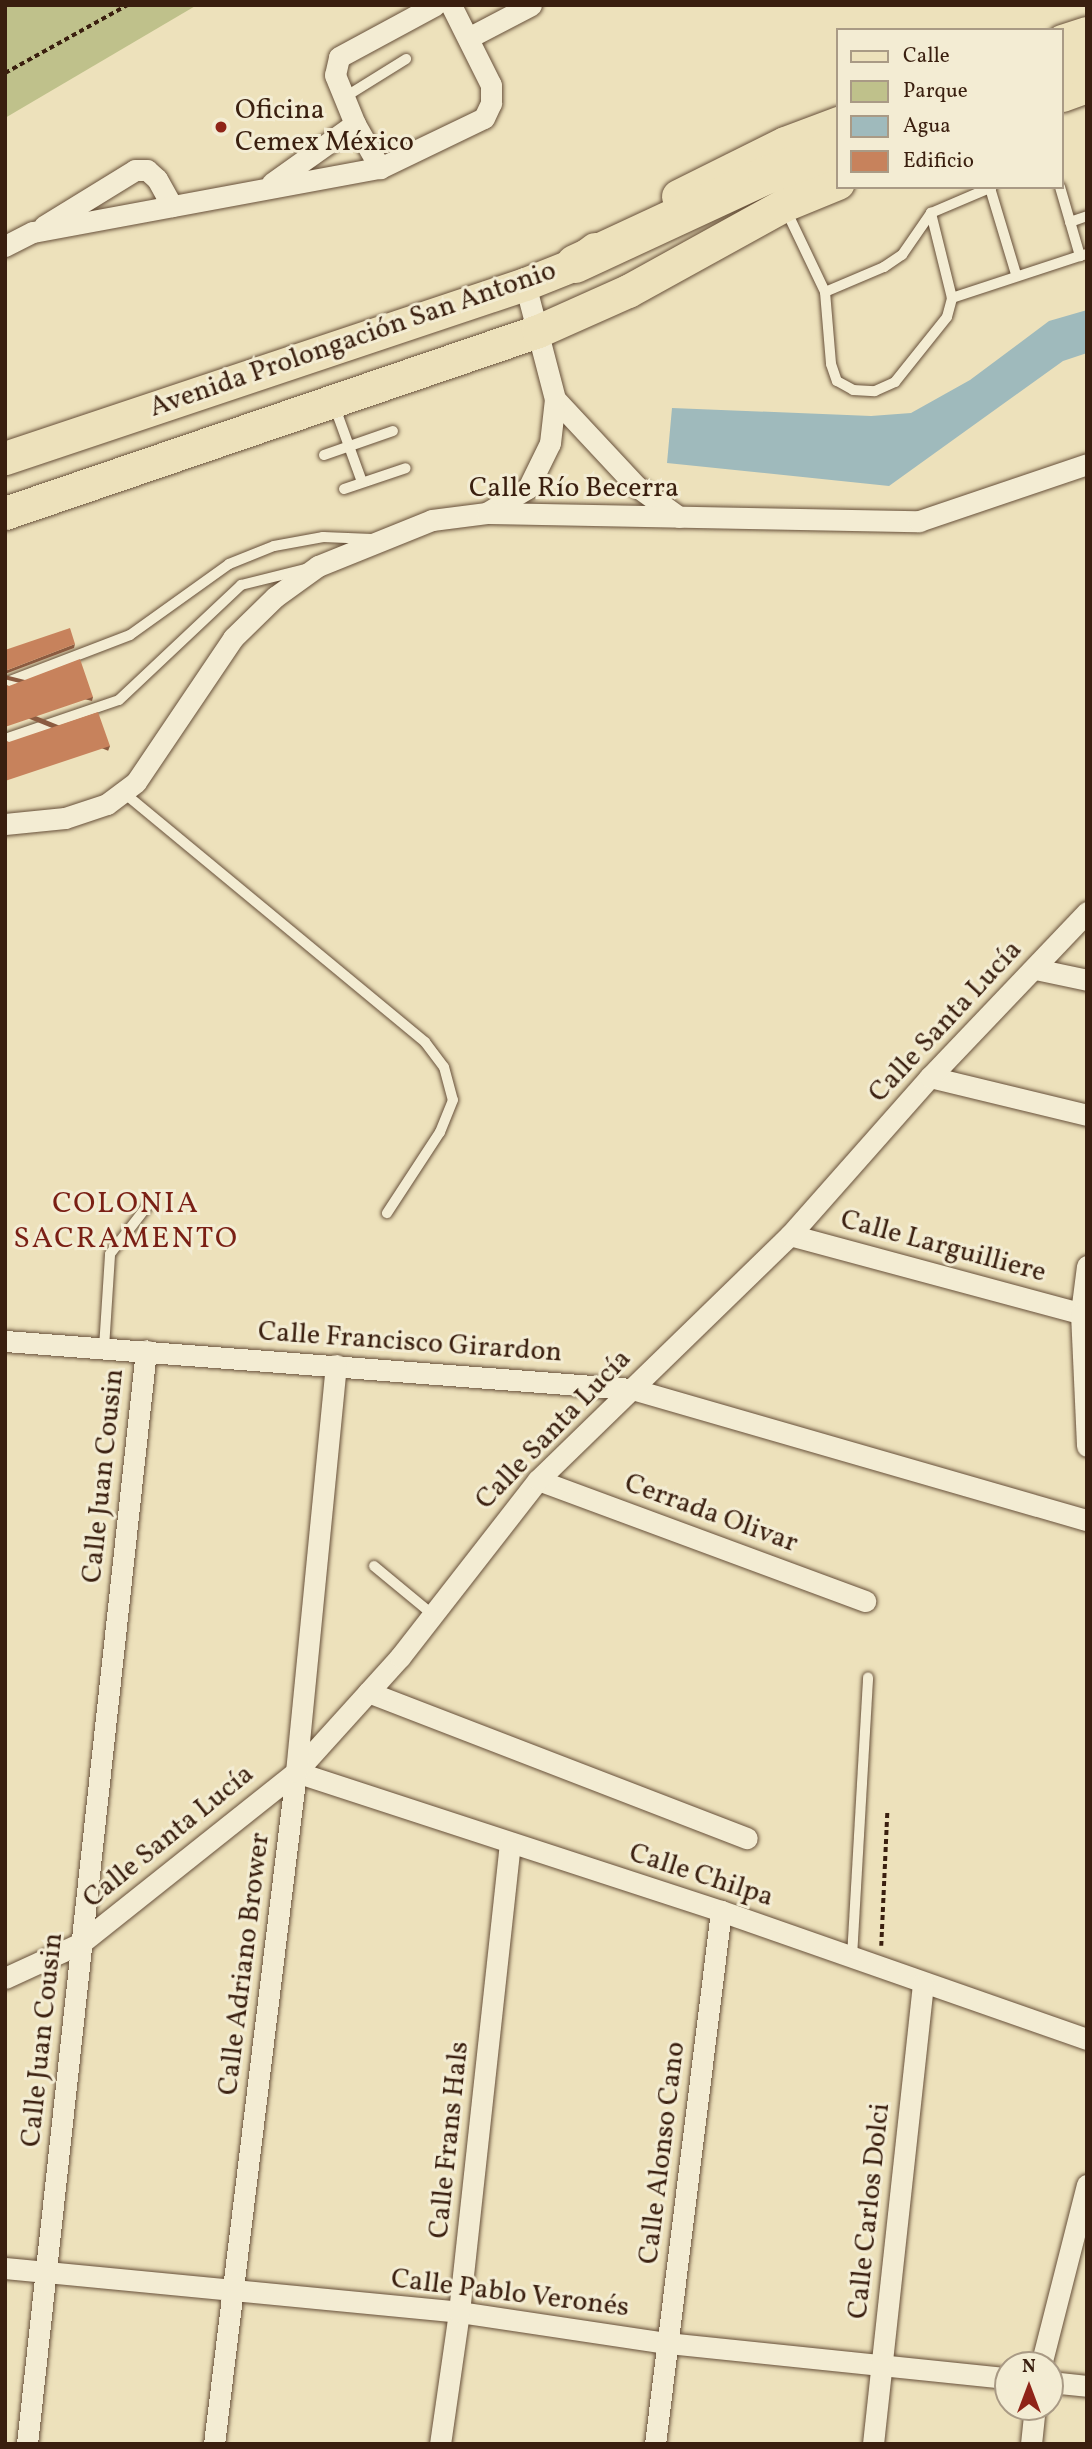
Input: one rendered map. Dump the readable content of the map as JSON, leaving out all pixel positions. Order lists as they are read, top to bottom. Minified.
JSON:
{"streets":{"main road":["Avenida Prolongación San Antonio"],"street":["Calle Río Becerra","Calle Santa Lucía","Calle Larguilliere","Calle Francisco Girardon","Calle Juan Cousin","Cerrada Olivar","Calle Chilpa","Calle Adriano Brower","Calle Frans Hals","Calle Alonso Cano","Calle Carlos Dolci","Calle Pablo Veronés"]},"crossings":[["Calle Santa Lucía","Calle Larguilliere"],["Calle Santa Lucía","Calle Francisco Girardon"],["Calle Santa Lucía","Calle Juan Cousin"],["Calle Santa Lucía","Cerrada Olivar"],["Calle Santa Lucía","Calle Chilpa"],["Calle Santa Lucía","Calle Adriano Brower"],["Calle Francisco Girardon","Calle Juan Cousin"],["Calle Francisco Girardon","Calle Adriano Brower"],["Calle Juan Cousin","Calle Pablo Veronés"],["Calle Chilpa","Calle Adriano Brower"],["Calle Chilpa","Calle Frans Hals"],["Calle Chilpa","Calle Alonso Cano"],["Calle Chilpa","Calle Carlos Dolci"],["Calle Adriano Brower","Calle Pablo Veronés"],["Calle Frans Hals","Calle Pablo Veronés"],["Calle Alonso Cano","Calle Pablo Veronés"],["Calle Carlos Dolci","Calle Pablo Veronés"]],"districts":["COLONIA SACRAMENTO"],"places":["Oficina Cemex México"],"legend":["Calle","Parque","Agua","Edificio"],"north":"top"}
